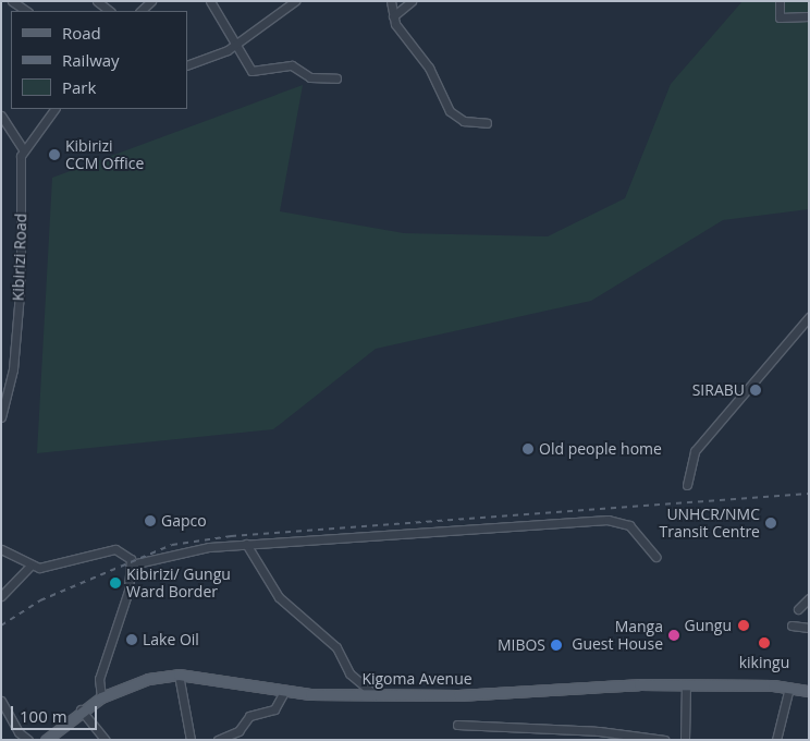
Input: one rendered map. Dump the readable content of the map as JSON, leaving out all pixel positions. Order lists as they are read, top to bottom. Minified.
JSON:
{"streets":{"main road":["Kigoma Avenue"],"street":["Kibirizi Road"]},"places":["Kibirizi CCM Office","SIRABU","Old people home","Gapco","UNHCR/NMC Transit Centre","Kibirizi/ Gungu Ward Border","Gungu","Manga Guest House","Lake Oil","kikingu","MIBOS"],"legend":["Road","Railway","Park"],"scale_bar":"100 m"}
